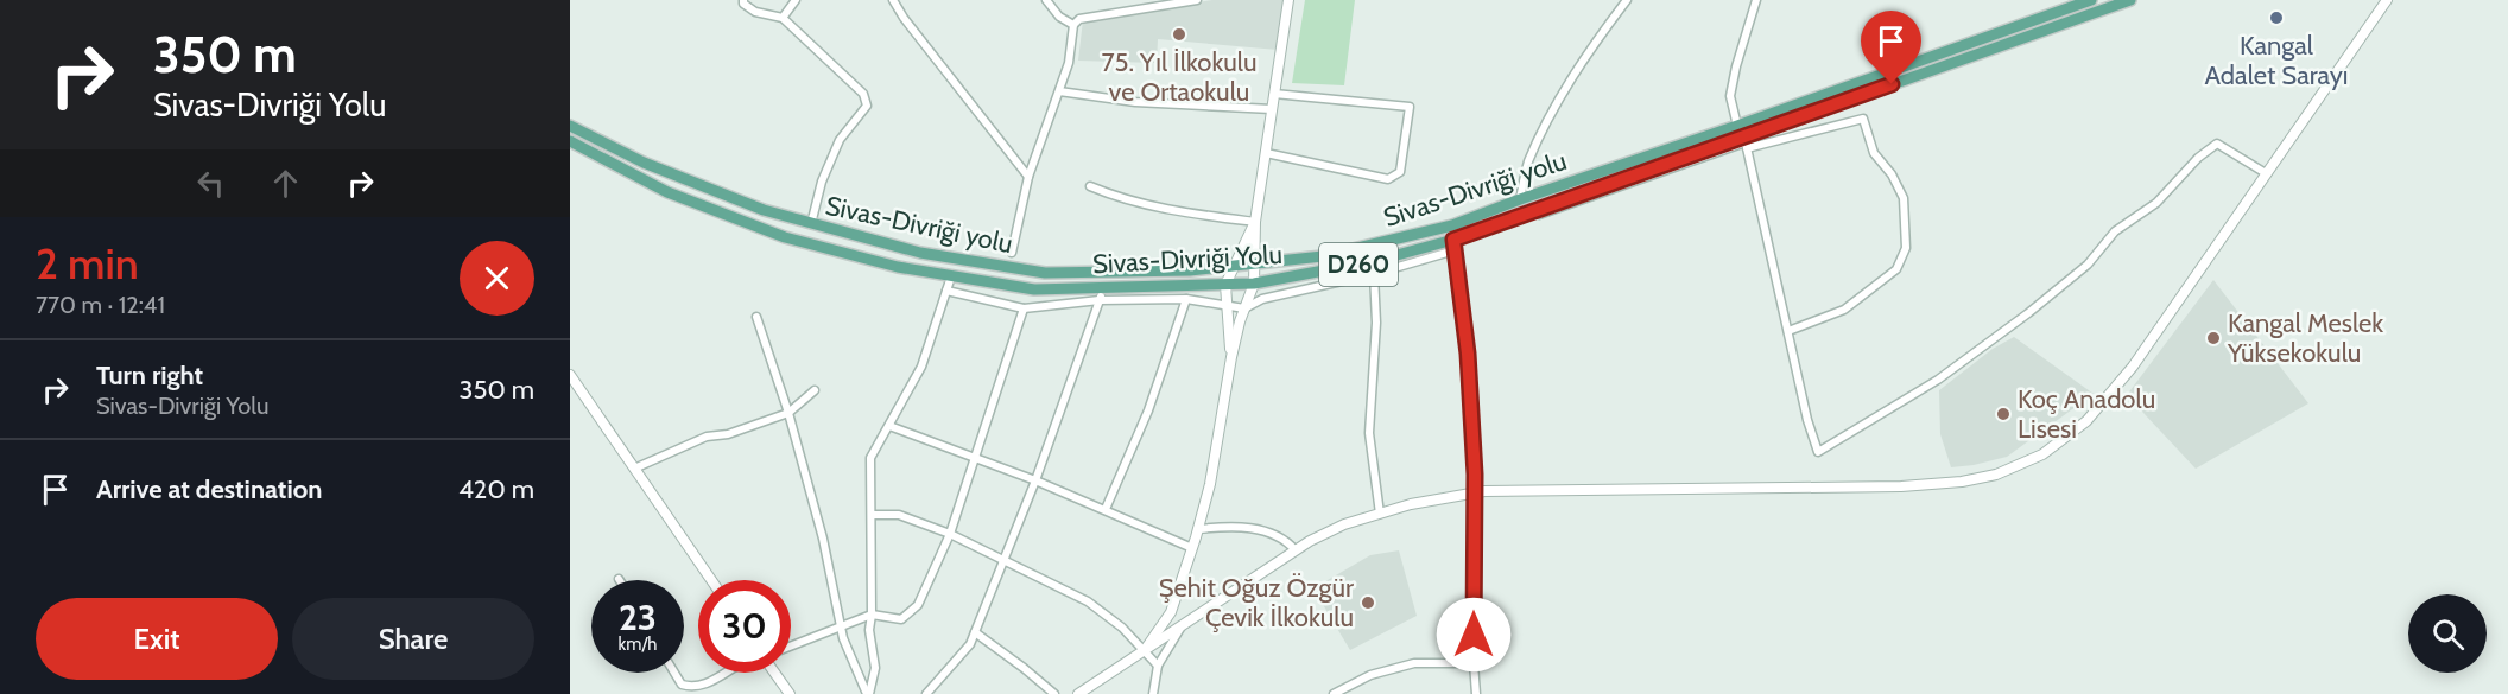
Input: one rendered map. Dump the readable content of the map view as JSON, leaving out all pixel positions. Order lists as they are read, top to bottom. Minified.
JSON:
{"streets":{"main road":["Sivas-Divriği yolu","Sivas-Divriği Yolu","D260"]},"places":["Kangal Adalet Sarayı","75. Yıl İlkokulu ve Ortaokulu","Kangal Meslek Yüksekokulu","Koç Anadolu Lisesi","Şehit Oğuz Özgür Çevik İlkokulu"],"page":{"turn":["350 m","Sivas-Divriği Yolu"],"heading":["2 min","770 m · 12:41"],"list":[{"name":"Turn right","note":"Sivas-Divriği Yolu","value":"350 m"},{"name":"Arrive at destination","value":"420 m"}],"speed":"23 km/h","limit":"30","buttons":["Exit","Share"]}}
